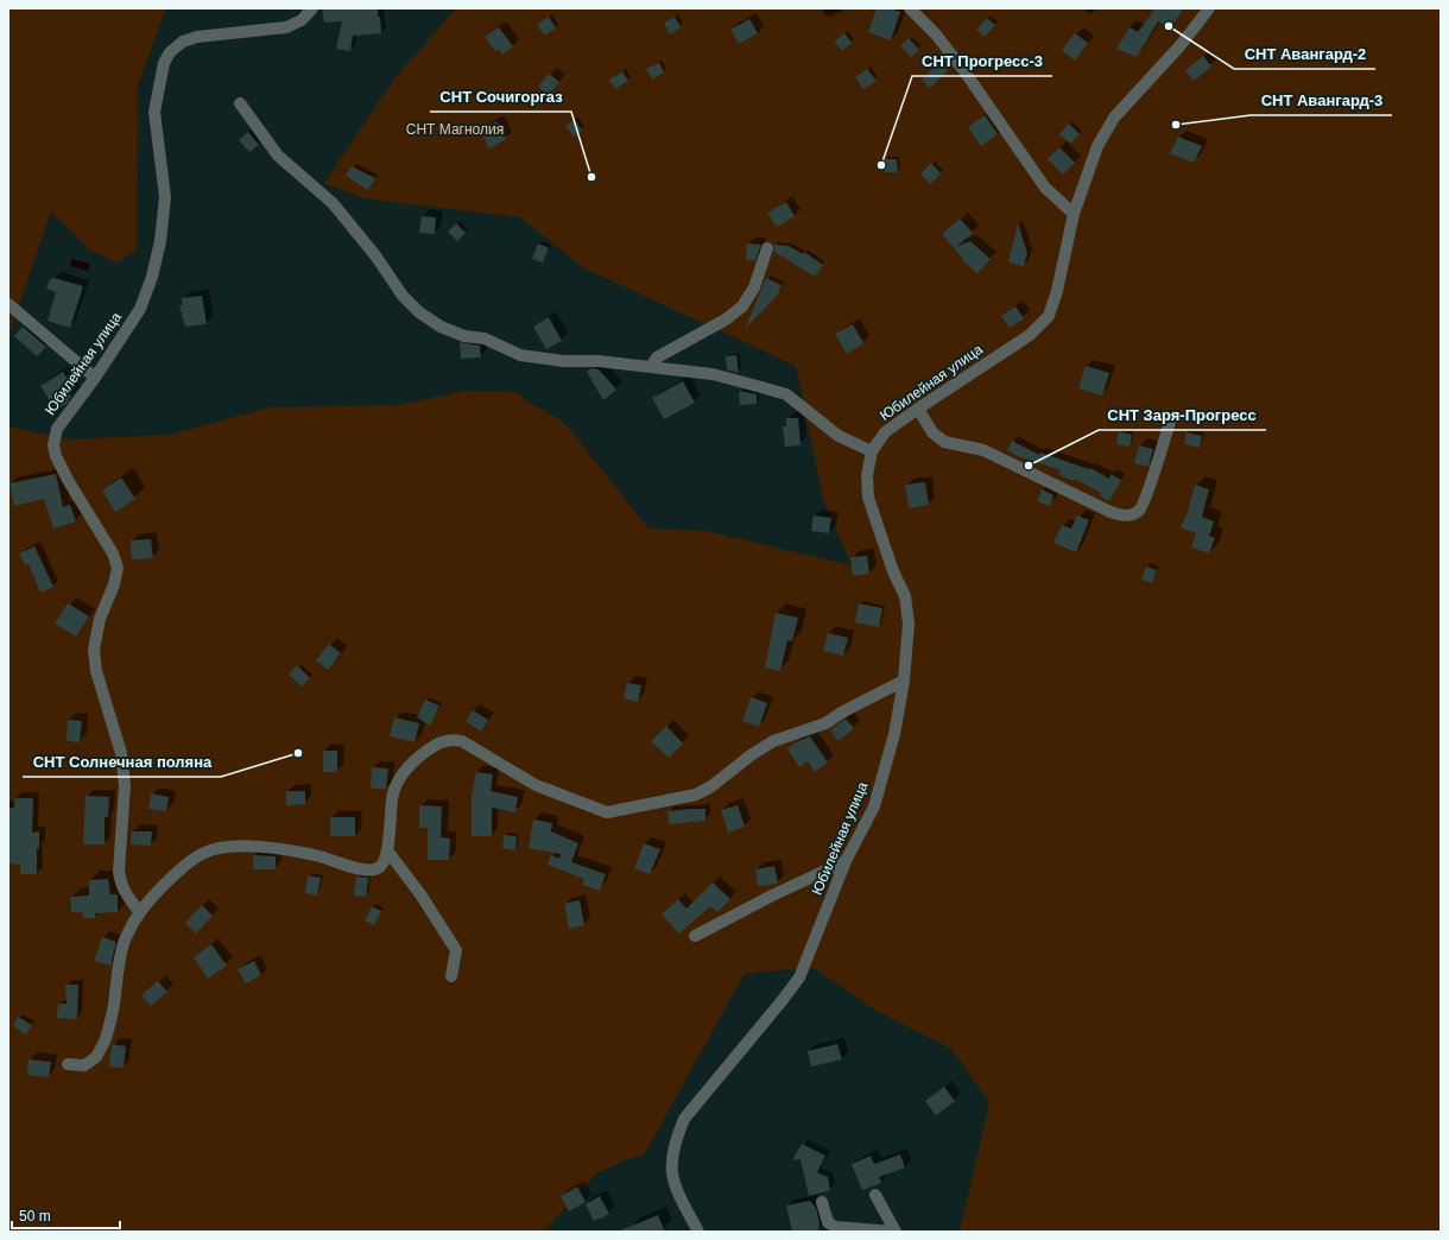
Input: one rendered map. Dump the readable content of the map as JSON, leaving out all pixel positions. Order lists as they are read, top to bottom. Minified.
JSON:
{"streets":{"street":["Юбилейная улица"]},"parks":["СНТ Магнолия"],"places":["СНТ Авангард-2","СНТ Авангард-3","СНТ Прогресс-3","СНТ Сочигоргаз","СНТ Заря-Прогресс","СНТ Солнечная поляна"],"scale_bar":"50 m"}
